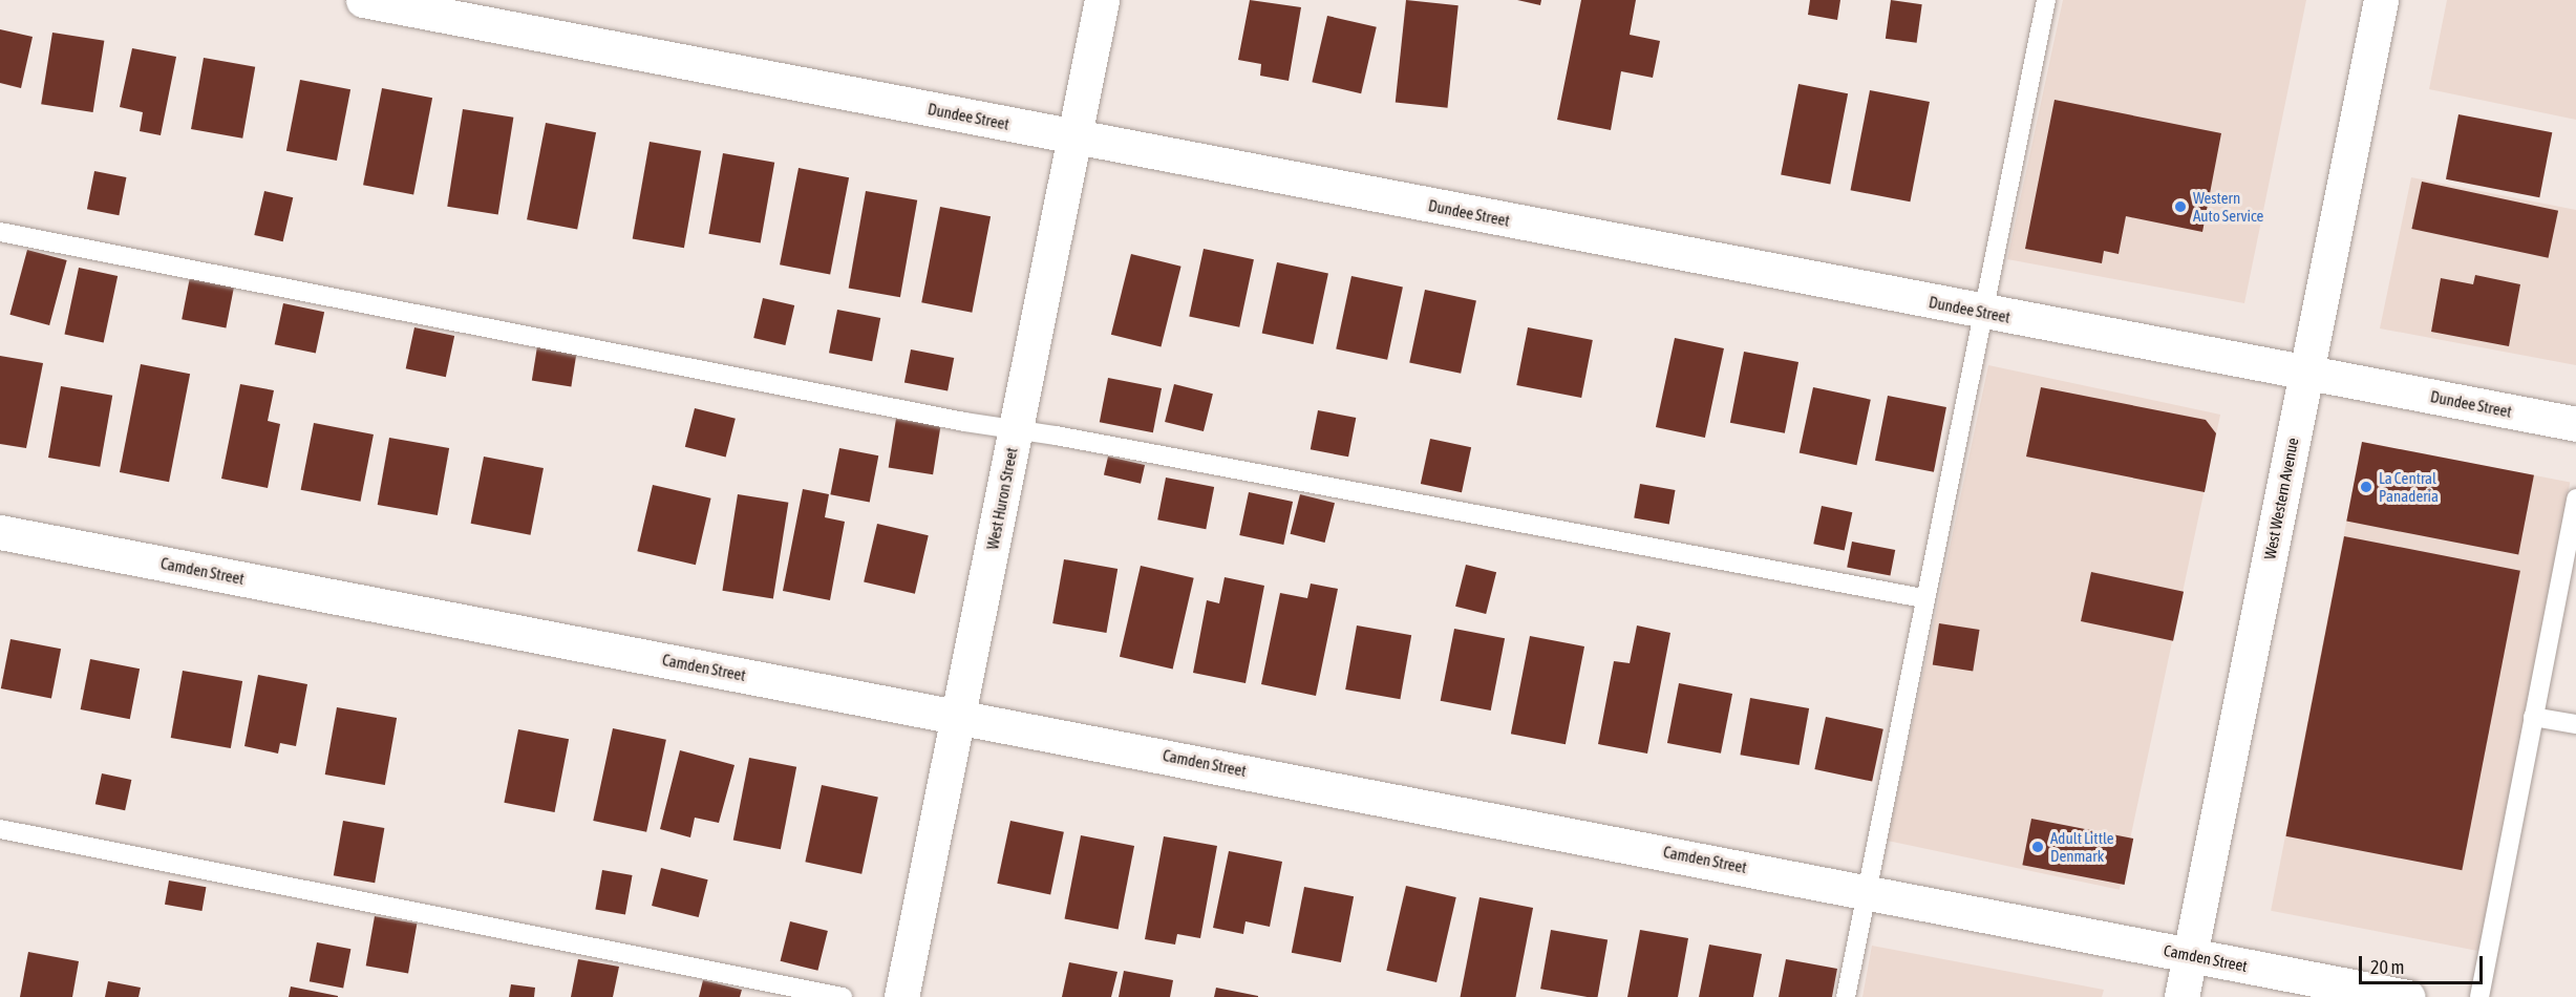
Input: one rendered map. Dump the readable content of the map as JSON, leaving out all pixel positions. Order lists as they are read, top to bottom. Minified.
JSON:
{"streets":{"street":["Dundee Street","West Huron Street","West Western Avenue","Camden Street"]},"crossings":[["Dundee Street","West Huron Street"],["Dundee Street","West Western Avenue"],["West Huron Street","Camden Street"],["West Western Avenue","Camden Street"]],"places":["Western Auto Service","La Central Panaderia","Adult Little Denmark"],"scale_bar":"20 m"}
